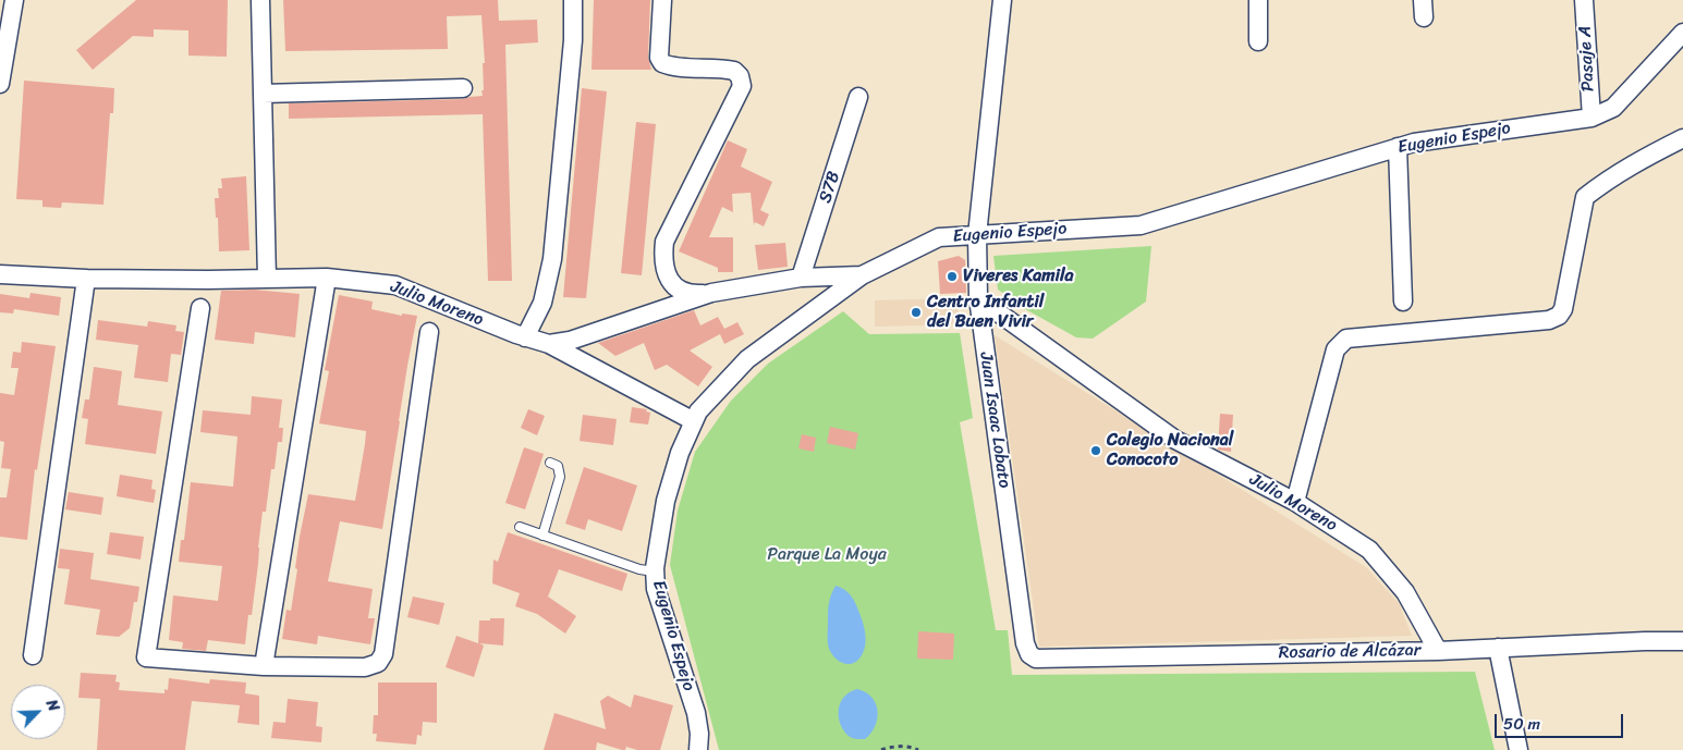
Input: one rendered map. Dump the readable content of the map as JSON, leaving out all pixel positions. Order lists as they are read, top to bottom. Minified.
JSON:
{"streets":{"street":["Pasaje A","Eugenio Espejo","S7B","Julio Moreno","Juan Isaac Lobato","Rosario de Alcázar"]},"crossings":[["Pasaje A","Eugenio Espejo"],["Eugenio Espejo","Julio Moreno"],["Eugenio Espejo","Juan Isaac Lobato"],["S7B","Julio Moreno"],["Julio Moreno","Juan Isaac Lobato"],["Julio Moreno","Rosario de Alcázar"],["Juan Isaac Lobato","Rosario de Alcázar"]],"parks":["Parque La Moya"],"places":["Viveres Kamila","Centro Infantil del Buen Vivir","Colegio Nacional Conocoto"],"scale_bar":"50 m","north":"top right"}
